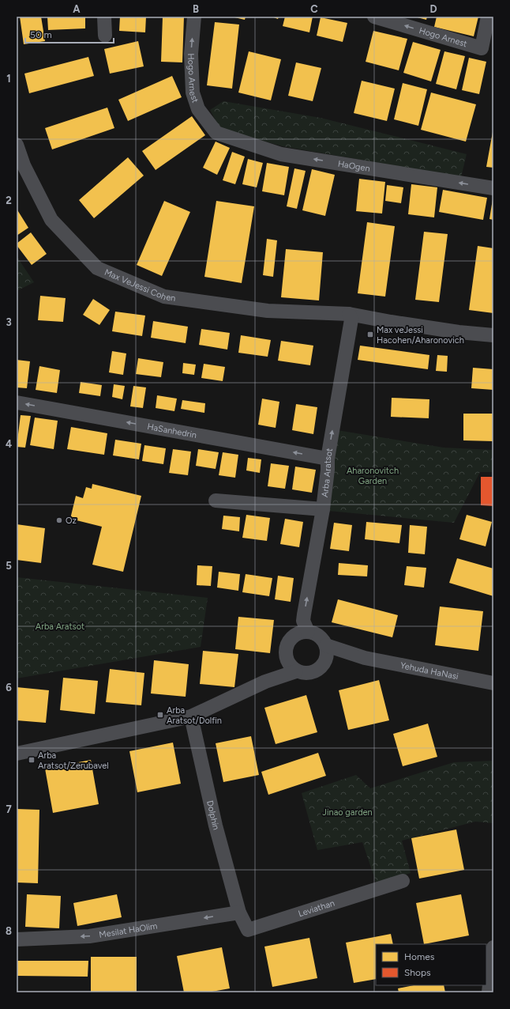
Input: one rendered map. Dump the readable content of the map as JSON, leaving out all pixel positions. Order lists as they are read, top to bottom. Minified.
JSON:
{"streets":{"street":["Hogo Arnest","HaOgen","Max VeJessi Cohen","HaSanhedrin","Arba Aratsot","Yehuda HaNasi","Dolphin","Leviathan","Mesilat HaOlim"]},"crossings":[["Hogo Arnest","HaOgen"],["Max VeJessi Cohen","Arba Aratsot"],["HaSanhedrin","Arba Aratsot"],["Arba Aratsot","Yehuda HaNasi"],["Dolphin","Leviathan"],["Dolphin","Mesilat HaOlim"],["Leviathan","Mesilat HaOlim"]],"one_way":["HaOgen","Arba Aratsot","Mesilat HaOlim"],"parks":["Aharonovitch Garden","Arba Aratsot","Jinao garden"],"places":{"transit":["Max veJessi Hacohen/Aharonovich","Arba Aratsot/Dolfin","Arba Aratsot/Zerubavel"],"other":["Oz"]},"legend":["Homes","Shops"],"scale_bar":"50 m","grid":{"columns":["A","B","C","D"],"rows":["1","2","3","4","5","6","7","8"]}}
